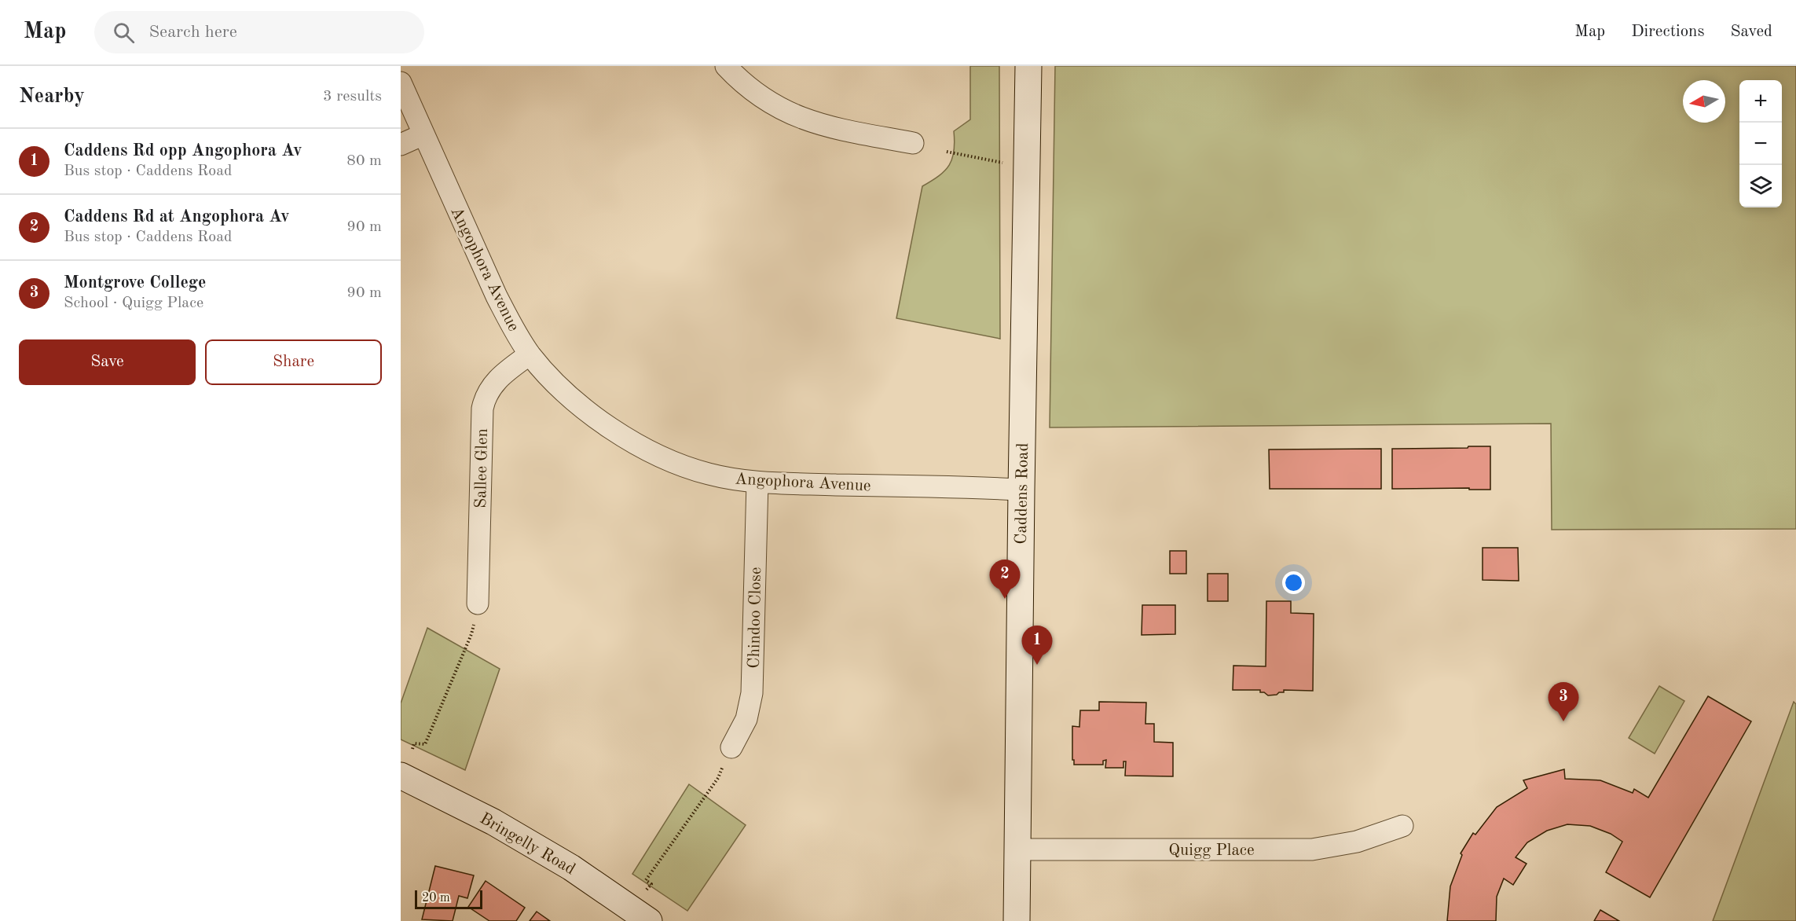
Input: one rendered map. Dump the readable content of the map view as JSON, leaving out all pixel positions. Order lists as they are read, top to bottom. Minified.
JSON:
{"streets":{"street":["Angophora Avenue","Sallee Glen","Caddens Road","Chindoo Close","Bringelly Road","Quigg Place"]},"crossings":[["Angophora Avenue","Sallee Glen"],["Angophora Avenue","Caddens Road"],["Angophora Avenue","Chindoo Close"],["Caddens Road","Quigg Place"]],"scale_bar":"20 m","north":"left","page":{"header":"Map","search":"Search here","nav":["Map","Directions","Saved"],"heading":["Nearby","3 results"],"map_buttons":["+","−"],"list":[{"mark":"1","name":"Caddens Rd opp Angophora Av","note":"Bus stop · Caddens Road","value":"80 m"},{"mark":"2","name":"Caddens Rd at Angophora Av","note":"Bus stop · Caddens Road","value":"90 m"},{"mark":"3","name":"Montgrove College","note":"School · Quigg Place","value":"90 m"}],"buttons":["Save","Share"],"pins":["2","1","3"],"scale":"20 m"}}
